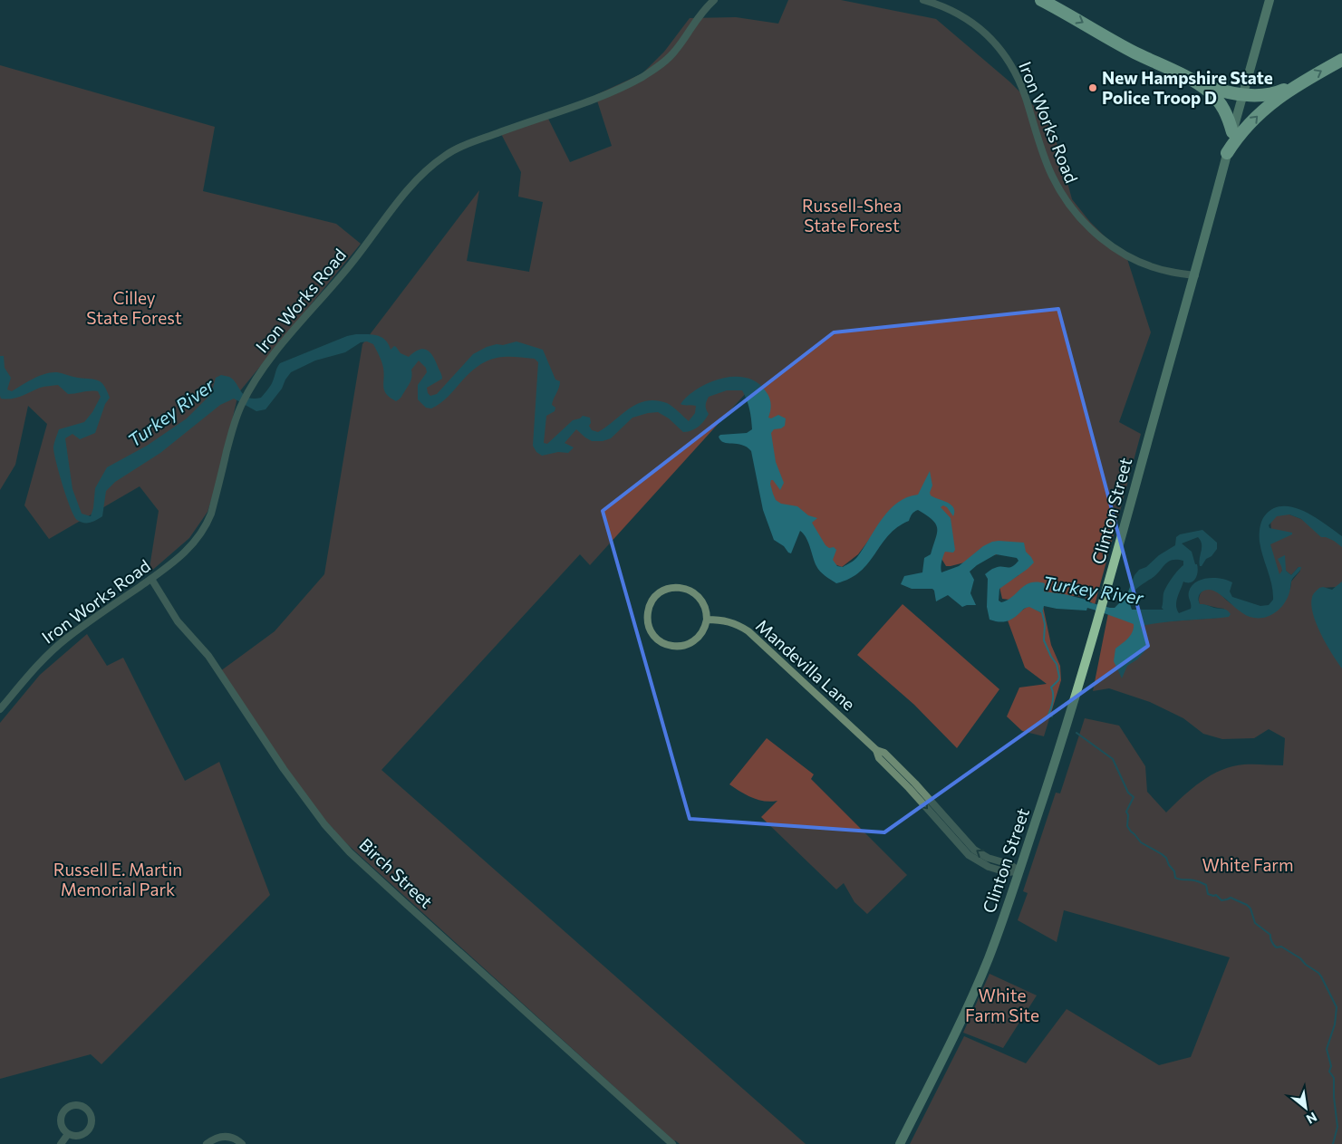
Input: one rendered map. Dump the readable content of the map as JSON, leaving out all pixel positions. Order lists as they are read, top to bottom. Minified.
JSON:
{"streets":{"main road":["Clinton Street"],"street":["Iron Works Road","Mandevilla Lane","Birch Street"]},"crossings":[["Iron Works Road","Clinton Street"],["Iron Works Road","Birch Street"],["Clinton Street","Mandevilla Lane"]],"water":["Turkey River"],"parks":["Russell-Shea State Forest","Cilley State Forest","White Farm","Russell E. Martin Memorial Park","White Farm Site"],"places":["New Hampshire State Police Troop D"],"north":"bottom right"}
